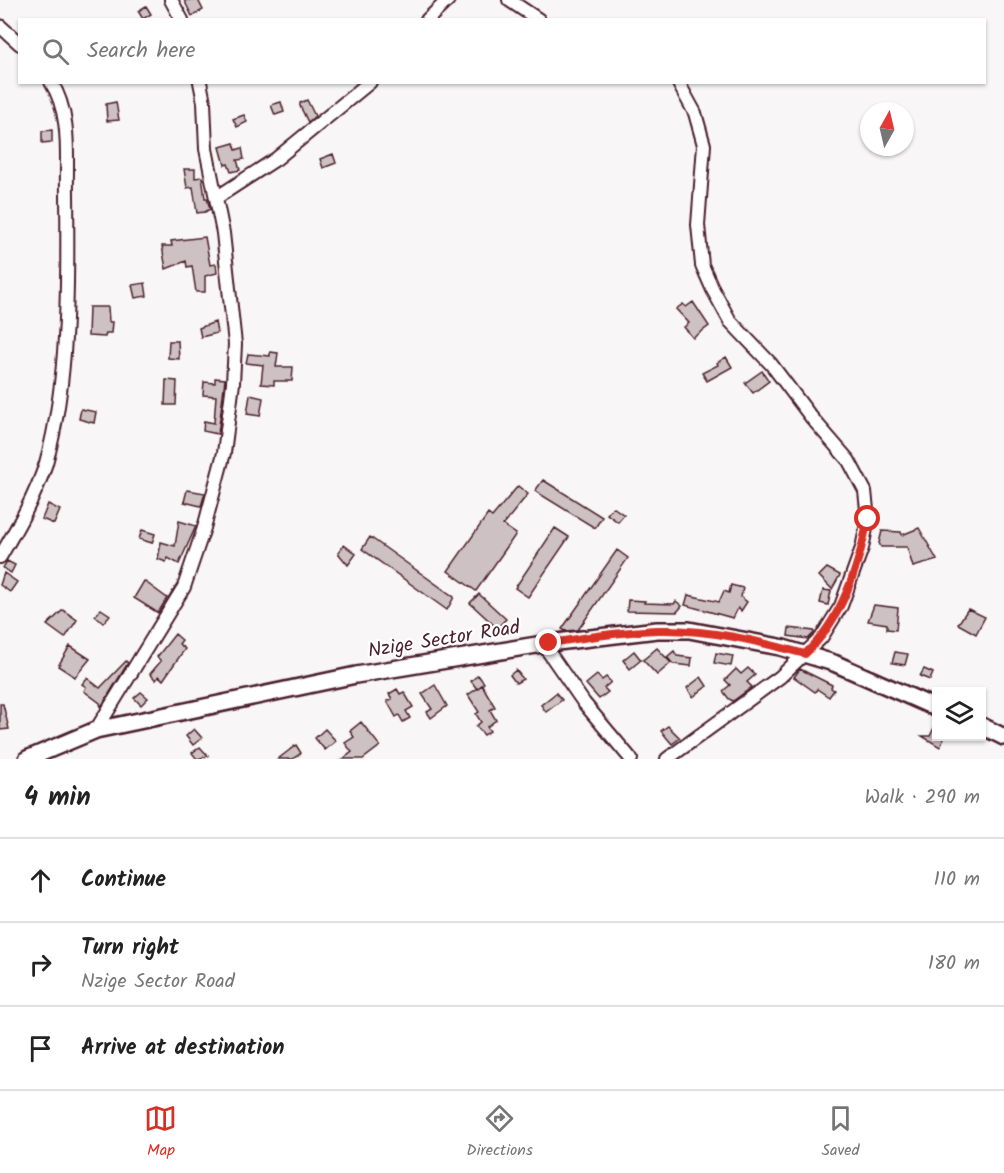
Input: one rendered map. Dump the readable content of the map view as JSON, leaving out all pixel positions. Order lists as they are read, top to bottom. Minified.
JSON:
{"streets":{"main road":["Nzige Sector Road"]},"north":"top","page":{"search":"Search here","heading":["4 min","Walk · 290 m"],"list":[["Continue","110 m"],["Turn right","Nzige Sector Road","180 m"],"Arrive at destination"],"nav":["Map","Directions","Saved"]}}
